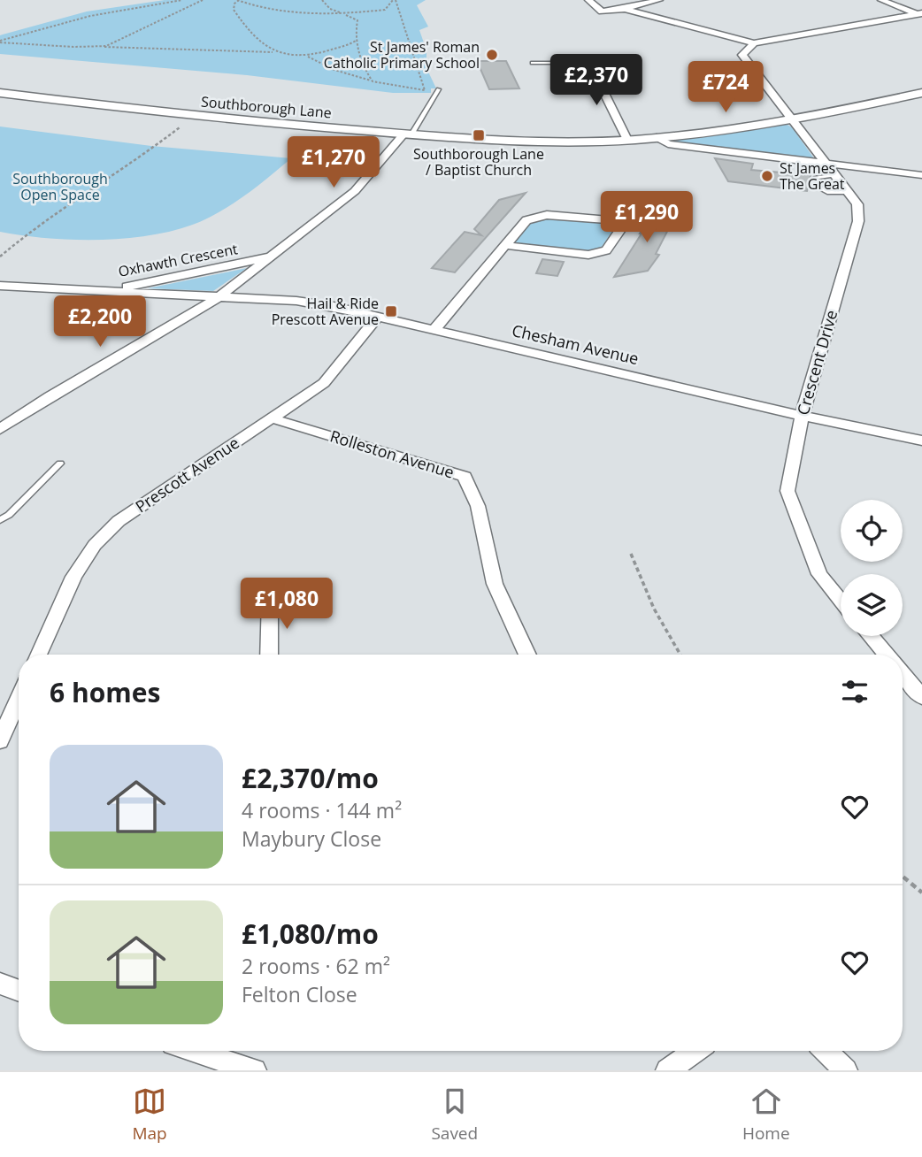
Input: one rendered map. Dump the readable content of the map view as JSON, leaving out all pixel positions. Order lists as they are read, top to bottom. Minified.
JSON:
{"streets":{"street":["Southborough Lane","Oxhawth Crescent","Chesham Avenue","Crescent Drive","Rolleston Avenue","Prescott Avenue"]},"crossings":[["Southborough Lane","Oxhawth Crescent"],["Southborough Lane","Crescent Drive"],["Oxhawth Crescent","Chesham Avenue"],["Chesham Avenue","Crescent Drive"],["Chesham Avenue","Prescott Avenue"],["Rolleston Avenue","Prescott Avenue"]],"parks":["Southborough Open Space"],"places":{"other":["St James' Roman Catholic Primary School","St James The Great"],"transit":["Southborough Lane / Baptist Church","Hail & Ride Prescott Avenue"]},"page":{"price":["£2,370","£724","£1,270","£1,290","£2,200","£1,080"],"heading":"6 homes","list":[{"name":"£2,370/mo","note":"4 rooms · 144 m² · Maybury Close"},{"name":"£1,080/mo","note":"2 rooms · 62 m² · Felton Close"}],"tabs":["Map","Saved","Home"]}}
